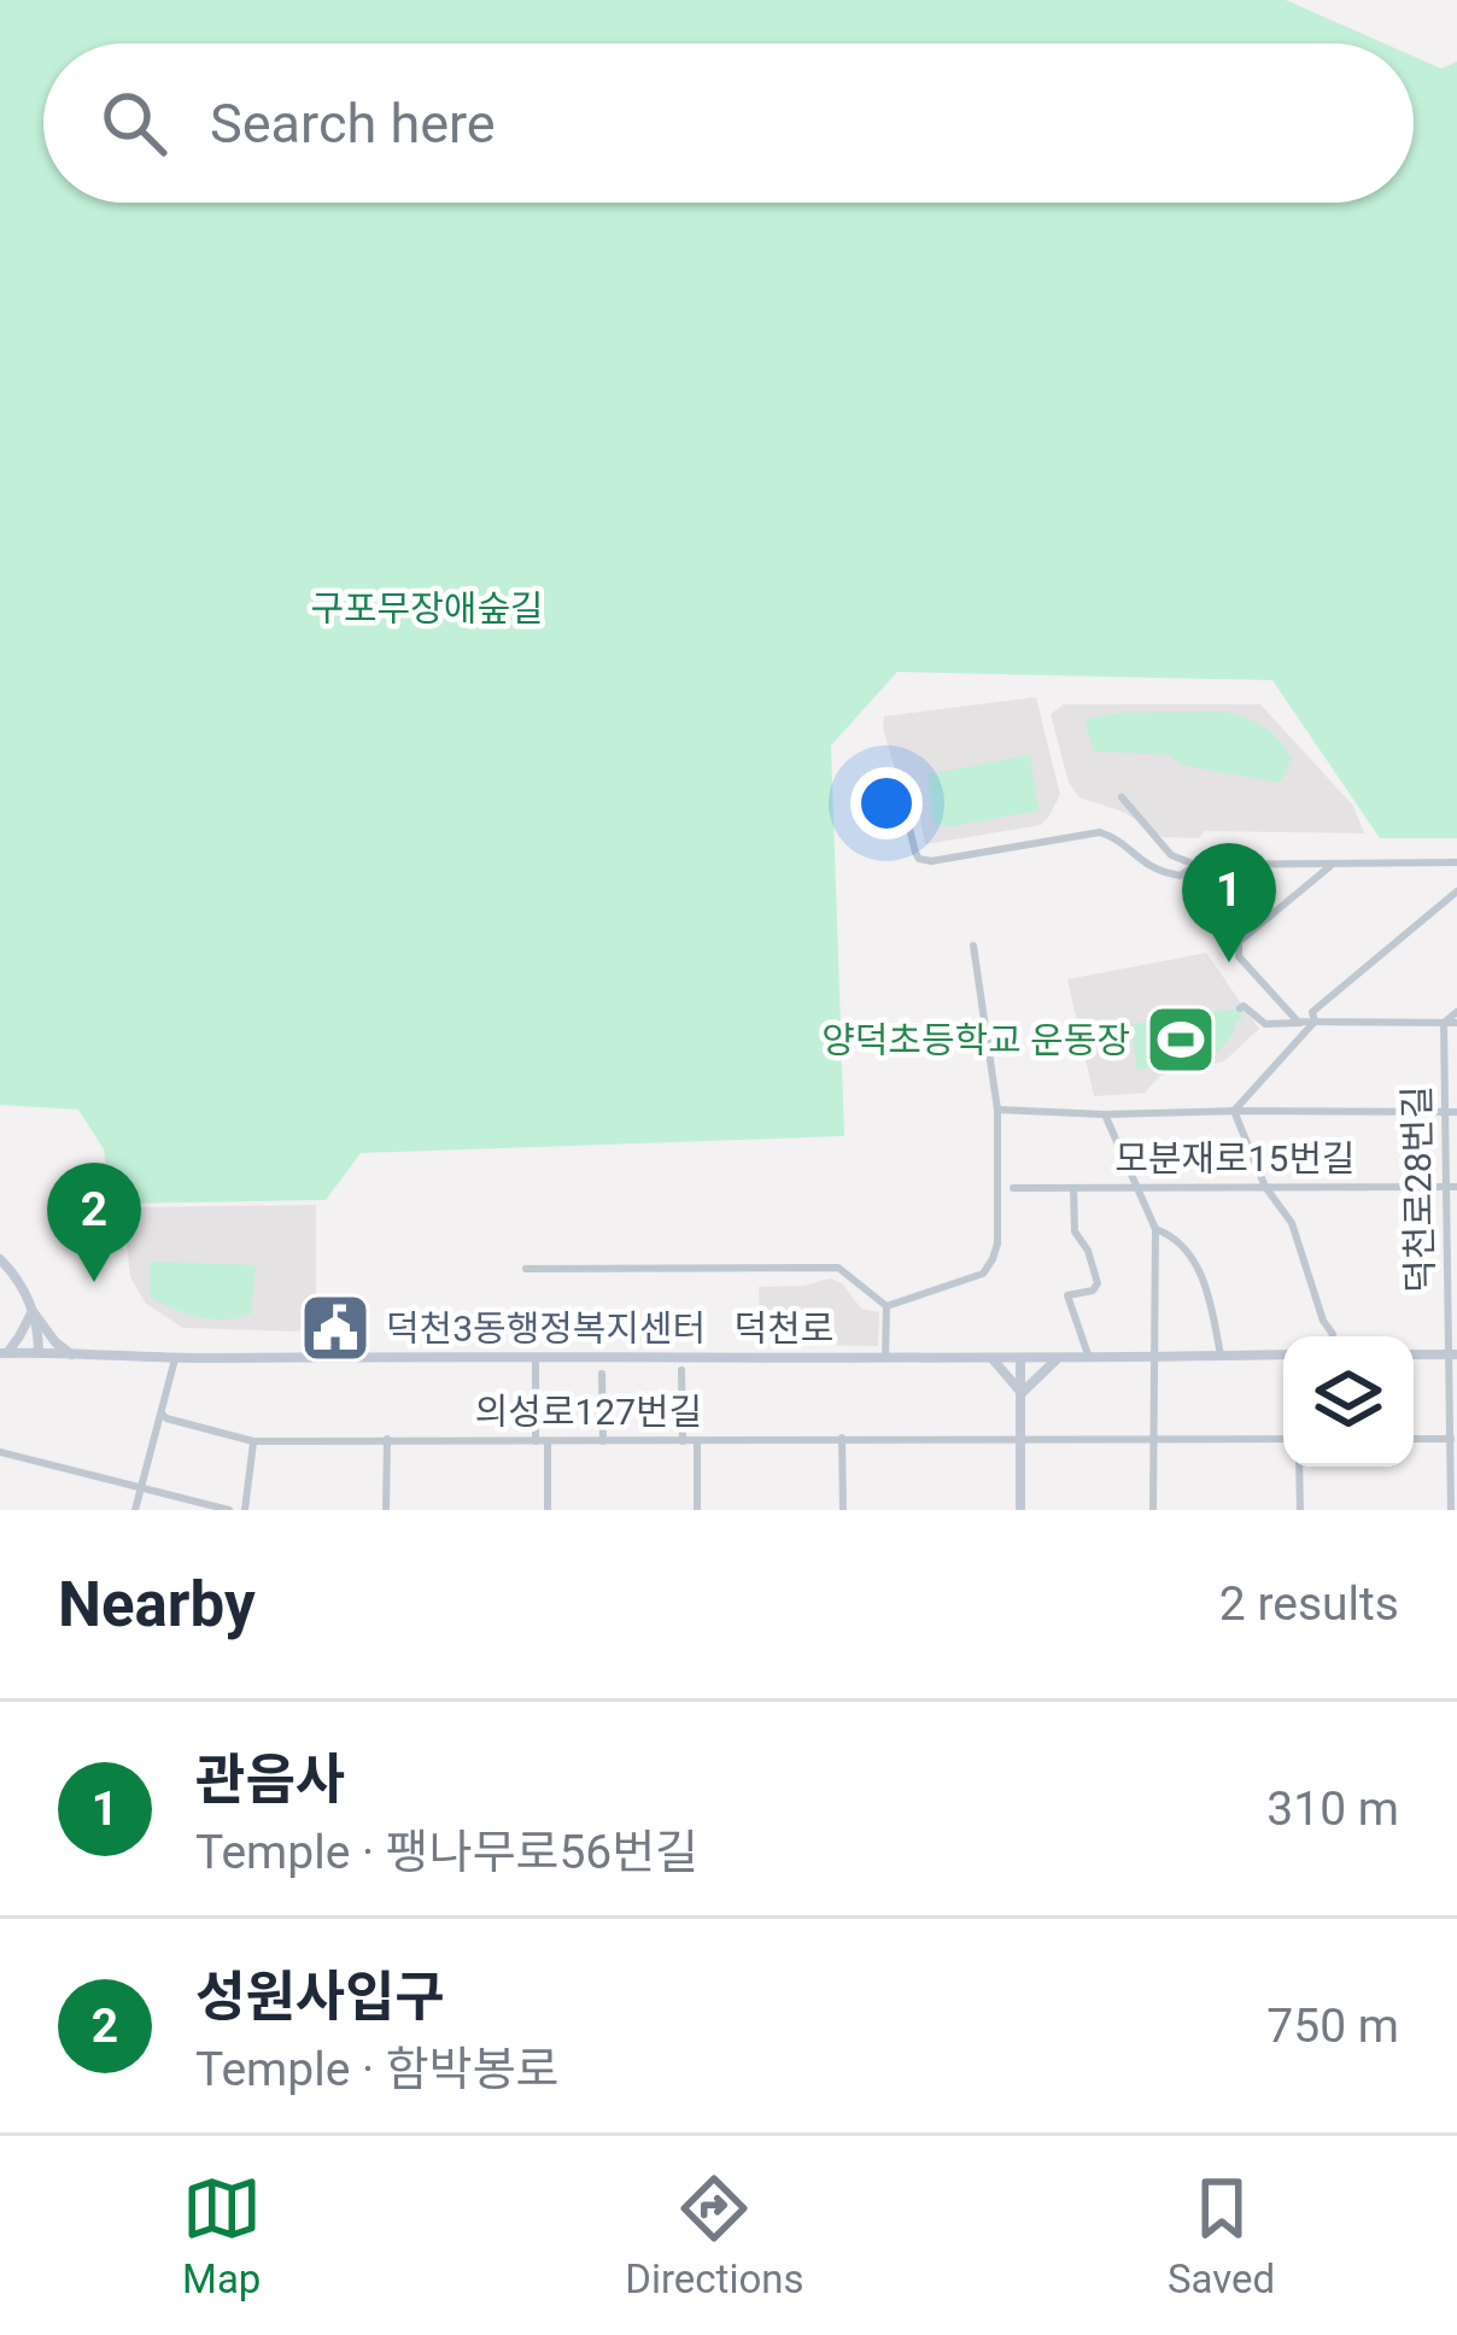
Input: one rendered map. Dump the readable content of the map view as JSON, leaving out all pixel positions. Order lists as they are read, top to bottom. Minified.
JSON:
{"streets":{"main road":["덕천로"],"street":["모분재로15번길","덕천로28번길","의성로127번길"]},"crossings":[["모분재로15번길","덕천로28번길"]],"parks":["구포무장애숲길"],"places":{"sports":["양덕초등학교 운동장"],"public building":["덕천3동행정복지센터"]},"page":{"search":"Search here","pins":["1","2"],"heading":["Nearby","2 results"],"list":[{"mark":"1","name":"관음사","note":"Temple · 팽나무로56번길","value":"310 m"},{"mark":"2","name":"성원사입구","note":"Temple · 함박봉로","value":"750 m"}],"nav":["Map","Directions","Saved"]}}
